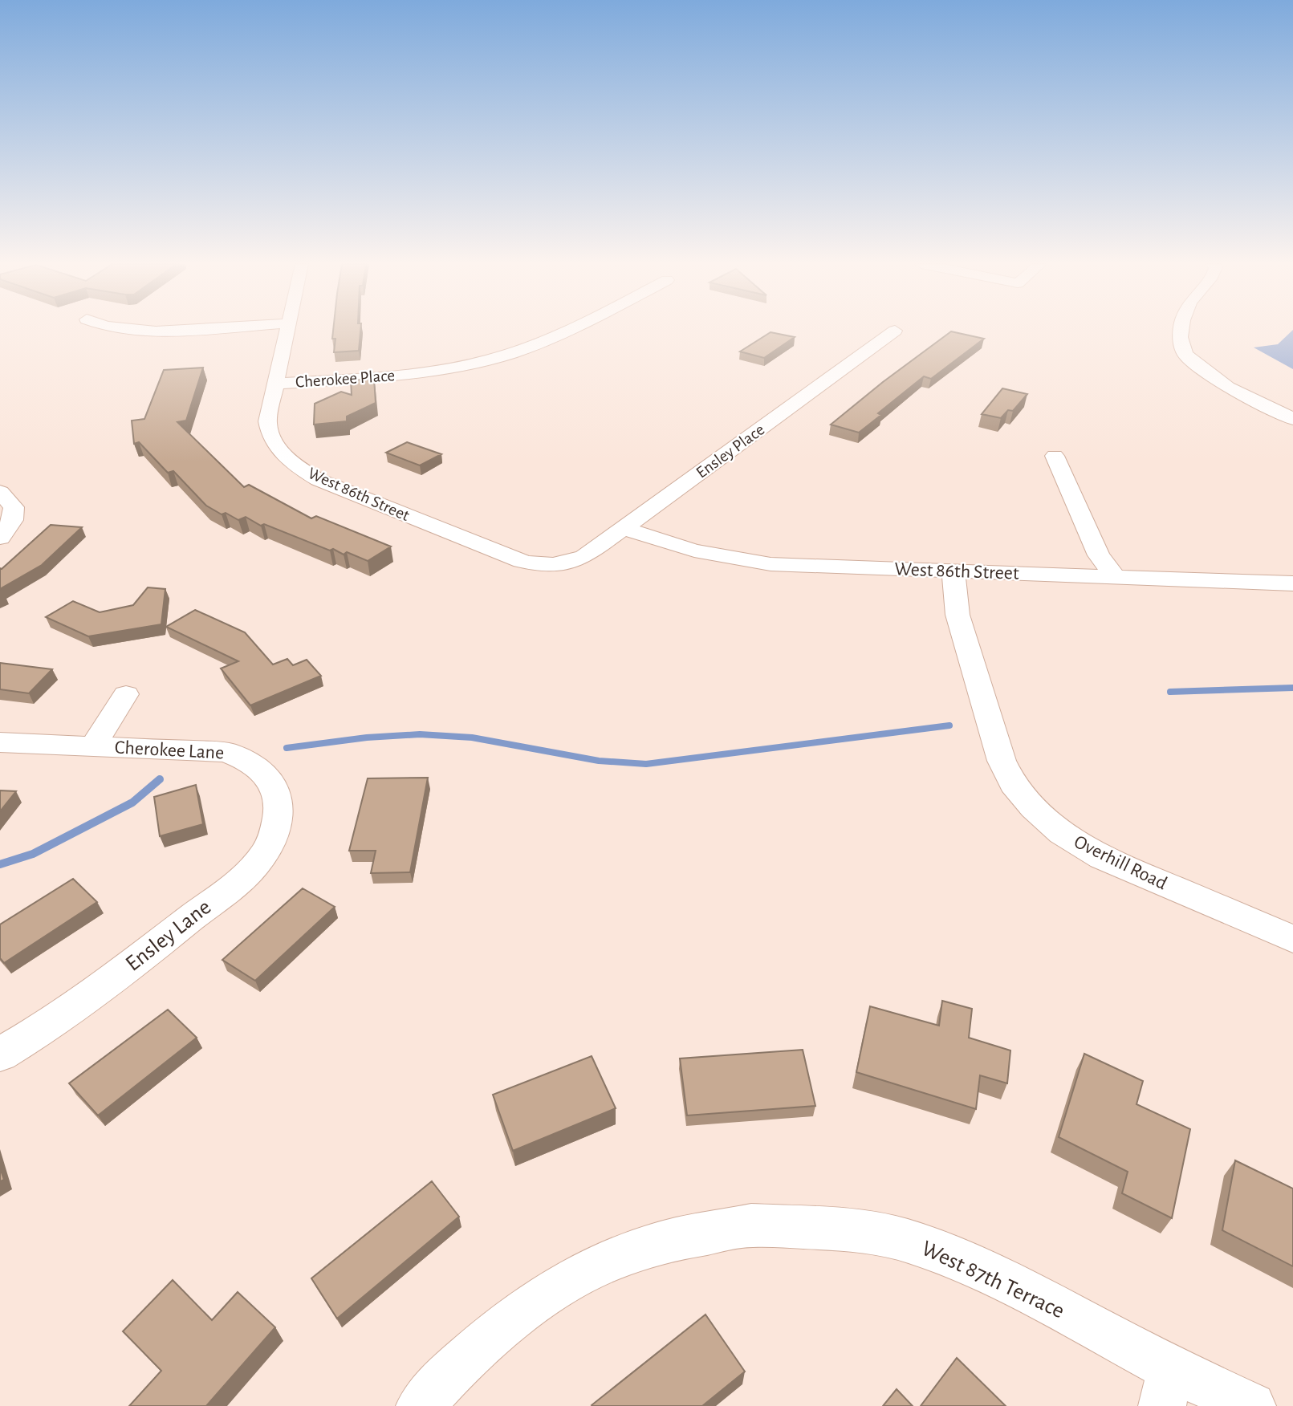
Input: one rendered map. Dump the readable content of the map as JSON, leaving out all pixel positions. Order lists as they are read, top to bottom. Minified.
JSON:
{"streets":{"street":["Cherokee Place","Ensley Place","West 86th Street","Cherokee Lane","Overhill Road","Ensley Lane","West 87th Terrace"]},"crossings":[["Cherokee Place","West 86th Street"],["Ensley Place","West 86th Street"],["West 86th Street","Overhill Road"],["Cherokee Lane","Ensley Lane"]]}
